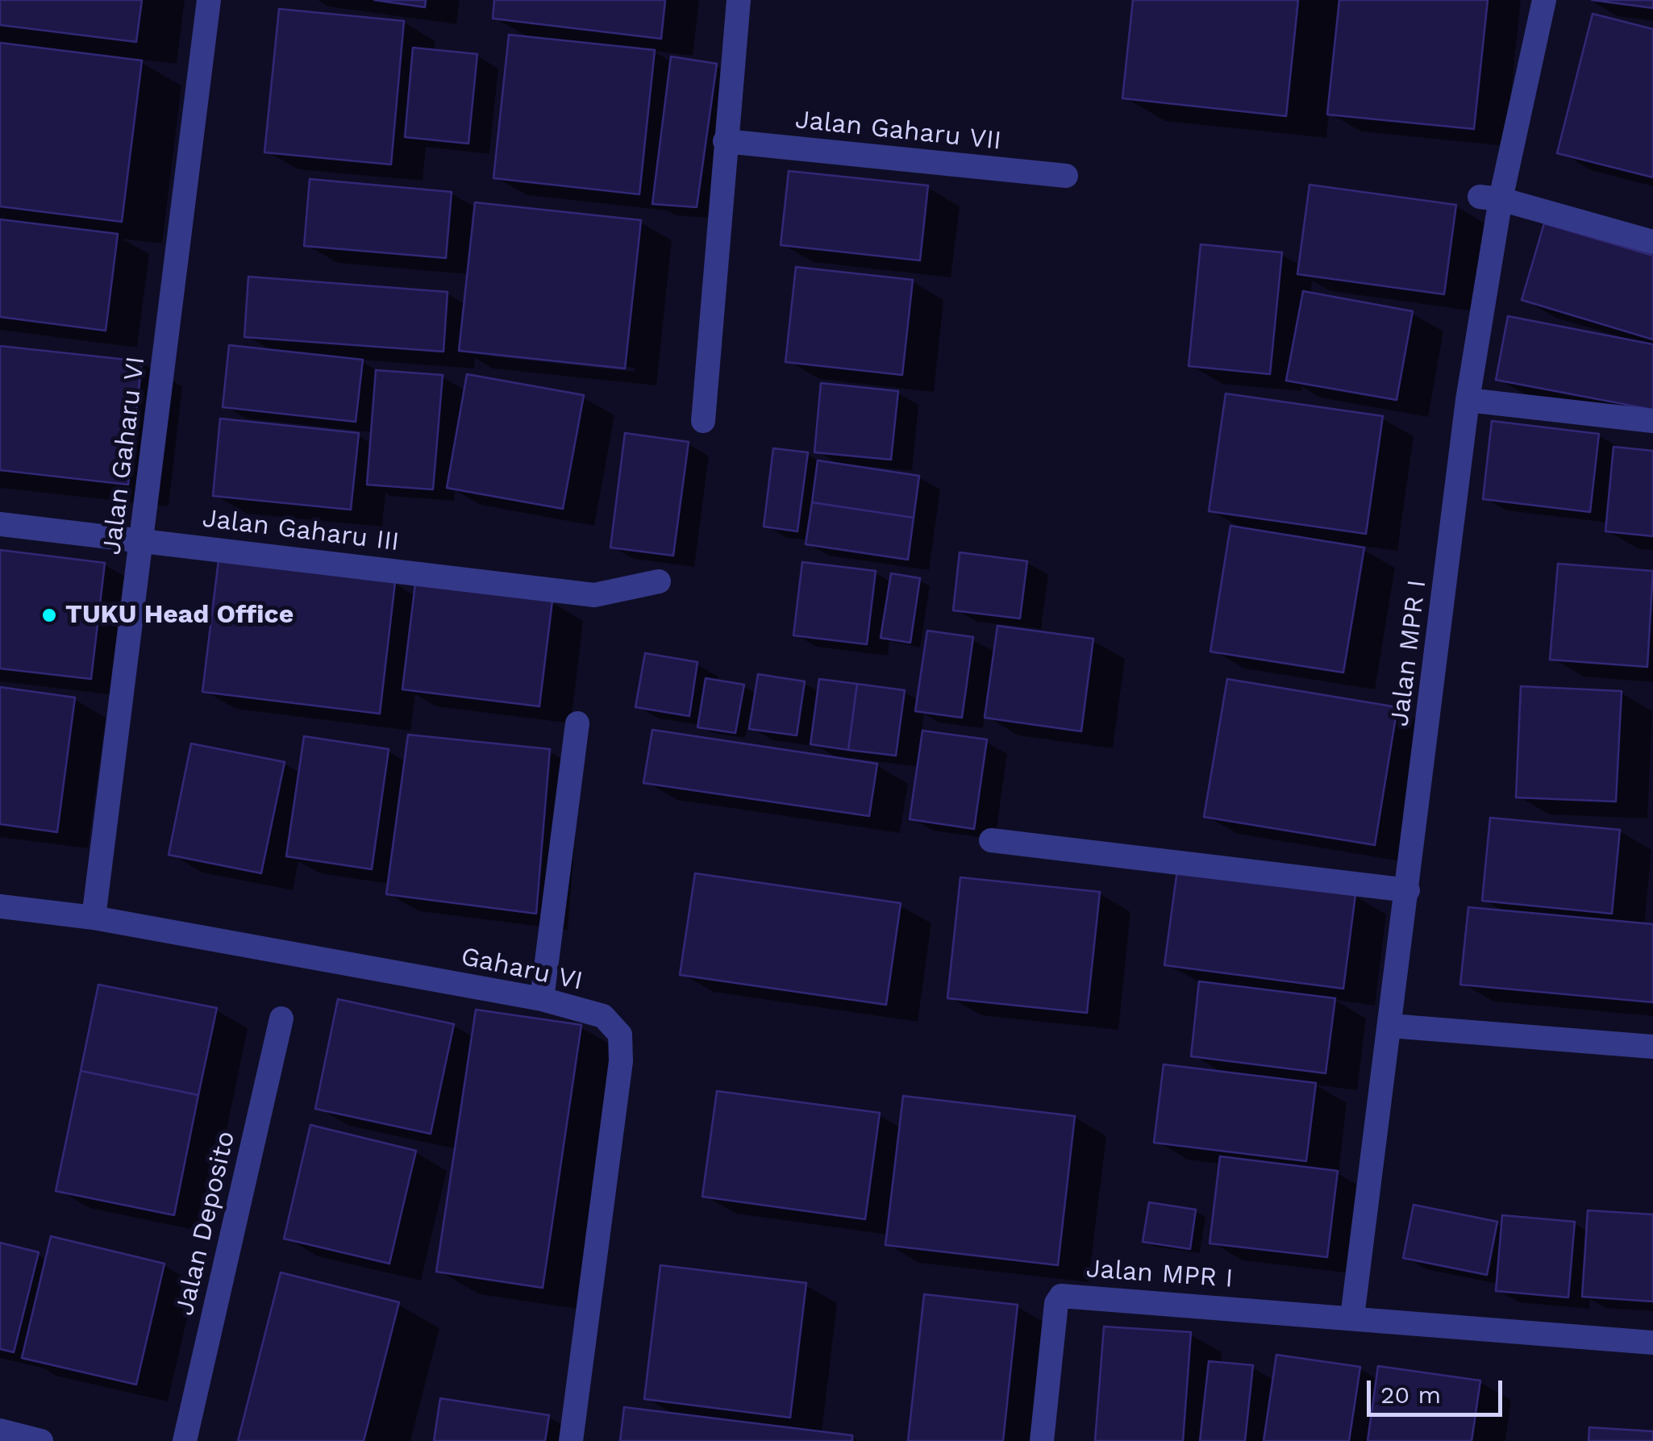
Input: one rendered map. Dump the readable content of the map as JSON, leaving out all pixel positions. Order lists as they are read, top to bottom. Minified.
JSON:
{"streets":{"street":["Jalan Gaharu VII","Jalan Gaharu VI","Jalan Gaharu III","Jalan MPR I","Gaharu VI","Jalan Deposito"]},"crossings":[["Jalan Gaharu VI","Jalan Gaharu III"],["Jalan Gaharu VI","Gaharu VI"]],"places":["TUKU Head Office"],"scale_bar":"20 m"}
